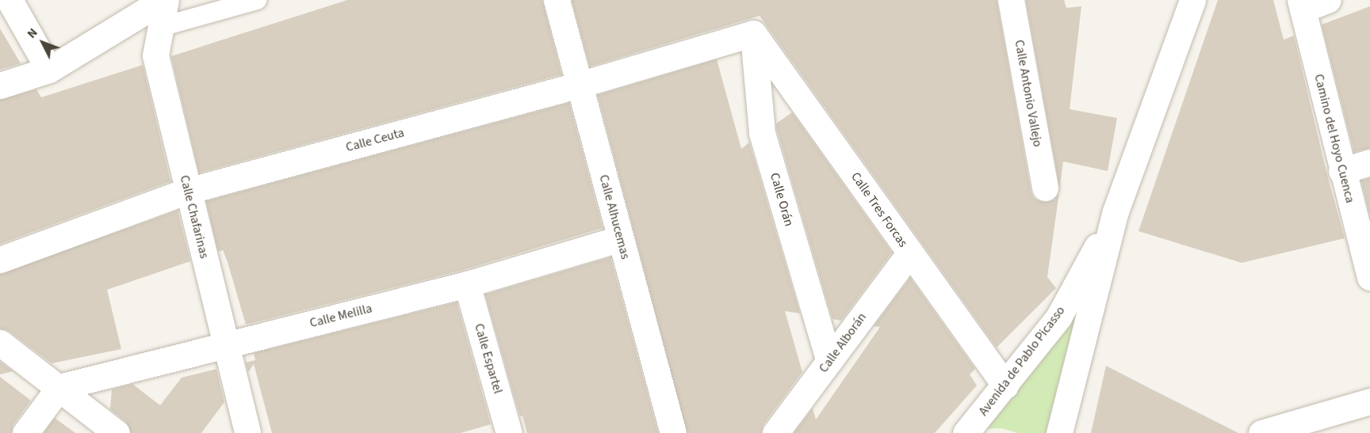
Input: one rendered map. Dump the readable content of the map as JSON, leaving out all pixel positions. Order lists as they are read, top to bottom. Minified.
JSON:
{"streets":{"street":["Calle Antonio Vallejo","Camino del Hoyo Cuenca","Calle Ceuta","Calle Orán","Calle Tres Forcas","Calle Chafarinas","Calle Alhucemas","Calle Melilla","Calle Alborán","Calle Espartel","Avenida de Pablo Picasso"]},"crossings":[["Calle Ceuta","Calle Orán"],["Calle Ceuta","Calle Tres Forcas"],["Calle Ceuta","Calle Chafarinas"],["Calle Ceuta","Calle Alhucemas"],["Calle Orán","Calle Tres Forcas"],["Calle Orán","Calle Alborán"],["Calle Tres Forcas","Calle Alborán"],["Calle Tres Forcas","Avenida de Pablo Picasso"],["Calle Chafarinas","Calle Melilla"],["Calle Alhucemas","Calle Melilla"],["Calle Melilla","Calle Espartel"]],"north":"top left"}
